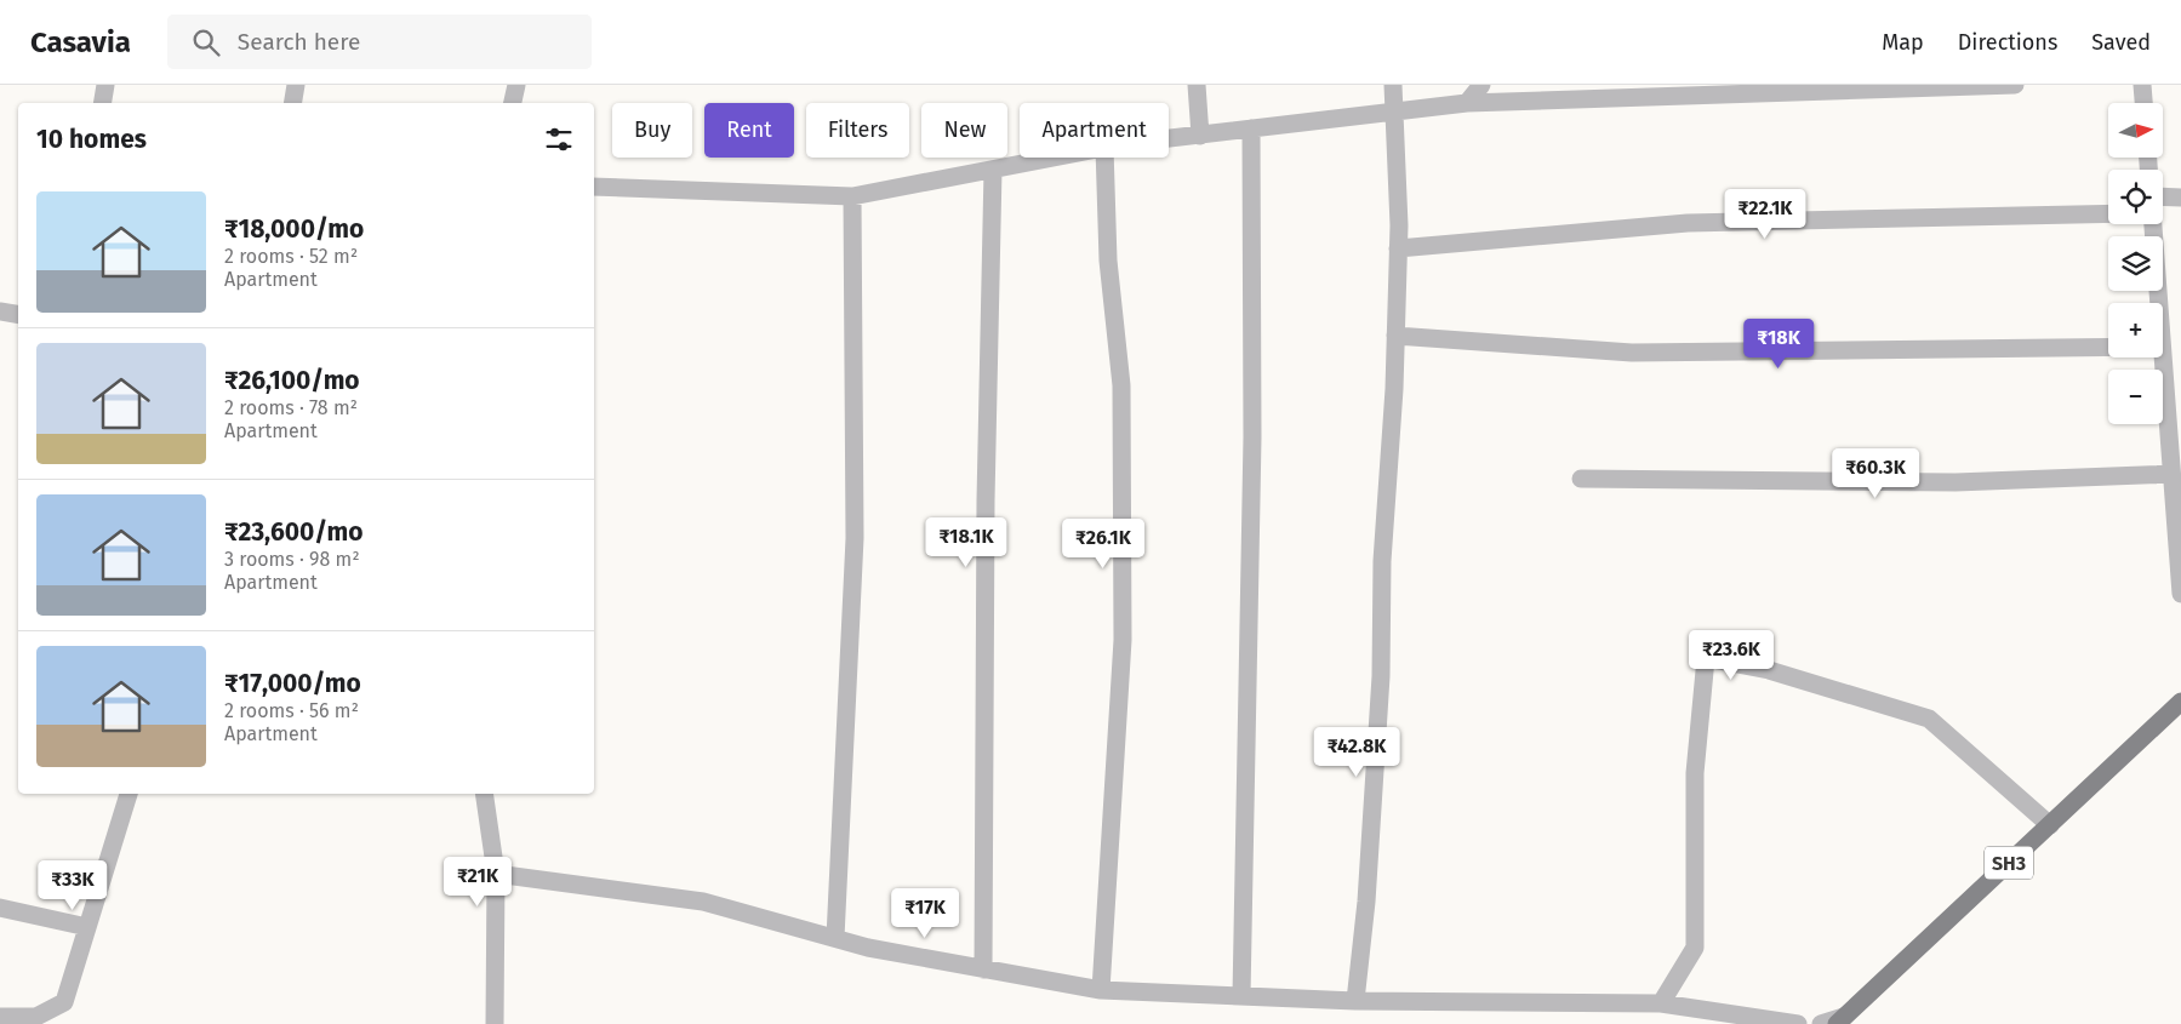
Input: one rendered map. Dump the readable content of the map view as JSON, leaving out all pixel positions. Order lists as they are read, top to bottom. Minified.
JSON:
{"streets":{"main road":["SH3"]},"north":"right","page":{"header":"Casavia","search":"Search here","nav":["Map","Directions","Saved"],"map_buttons":["+","−"],"chip":["Buy","Rent","Filters","New","Apartment"],"heading":"10 homes","list":[{"name":"₹18,000/mo","note":"2 rooms · 52 m² · Apartment"},{"name":"₹26,100/mo","note":"2 rooms · 78 m² · Apartment"},{"name":"₹23,600/mo","note":"3 rooms · 98 m² · Apartment"},{"name":"₹17,000/mo","note":"2 rooms · 56 m² · Apartment"}],"price":["₹22.1K","₹18K","₹60.3K","₹18.1K","₹26.1K","₹23.6K","₹42.8K","₹21K","₹33K","₹17K"]}}
